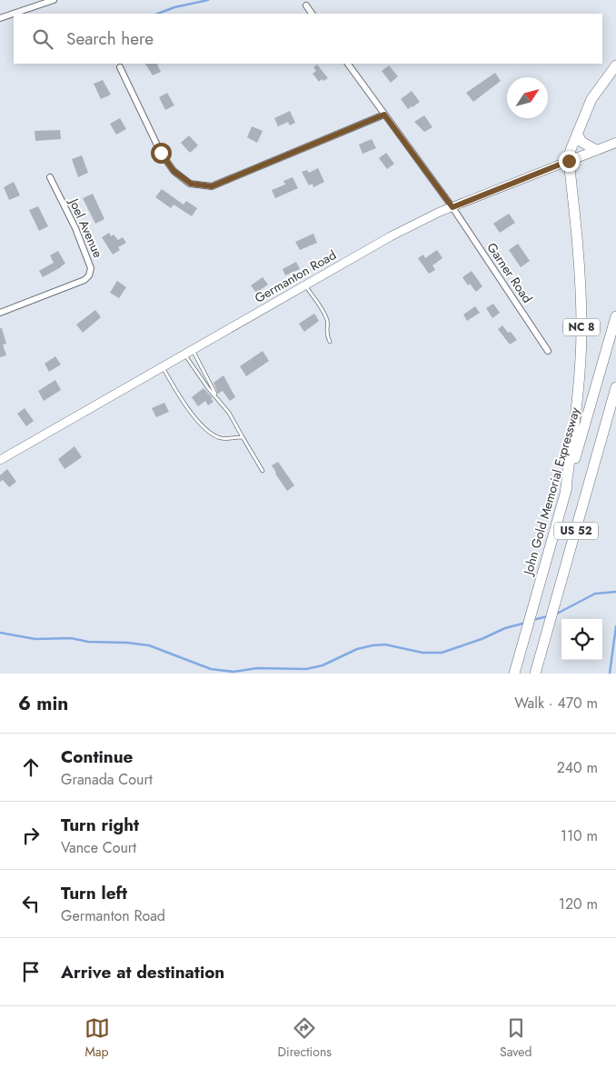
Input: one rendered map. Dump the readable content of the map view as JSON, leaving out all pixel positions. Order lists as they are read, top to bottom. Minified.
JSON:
{"streets":{"highway":["NC 8","John Gold Memorial Expressway","US 52"],"main road":["Germanton Road"],"street":["Joel Avenue","Garner Road"]},"crossings":[["Garner Road","Germanton Road"],["Germanton Road","NC 8"],["NC 8","John Gold Memorial Expressway"]],"north":"top right","page":{"search":"Search here","heading":["6 min","Walk · 470 m"],"list":[["Continue","Granada Court","240 m"],["Turn right","Vance Court","110 m"],["Turn left","Germanton Road","120 m"],"Arrive at destination"],"nav":["Map","Directions","Saved"]}}
